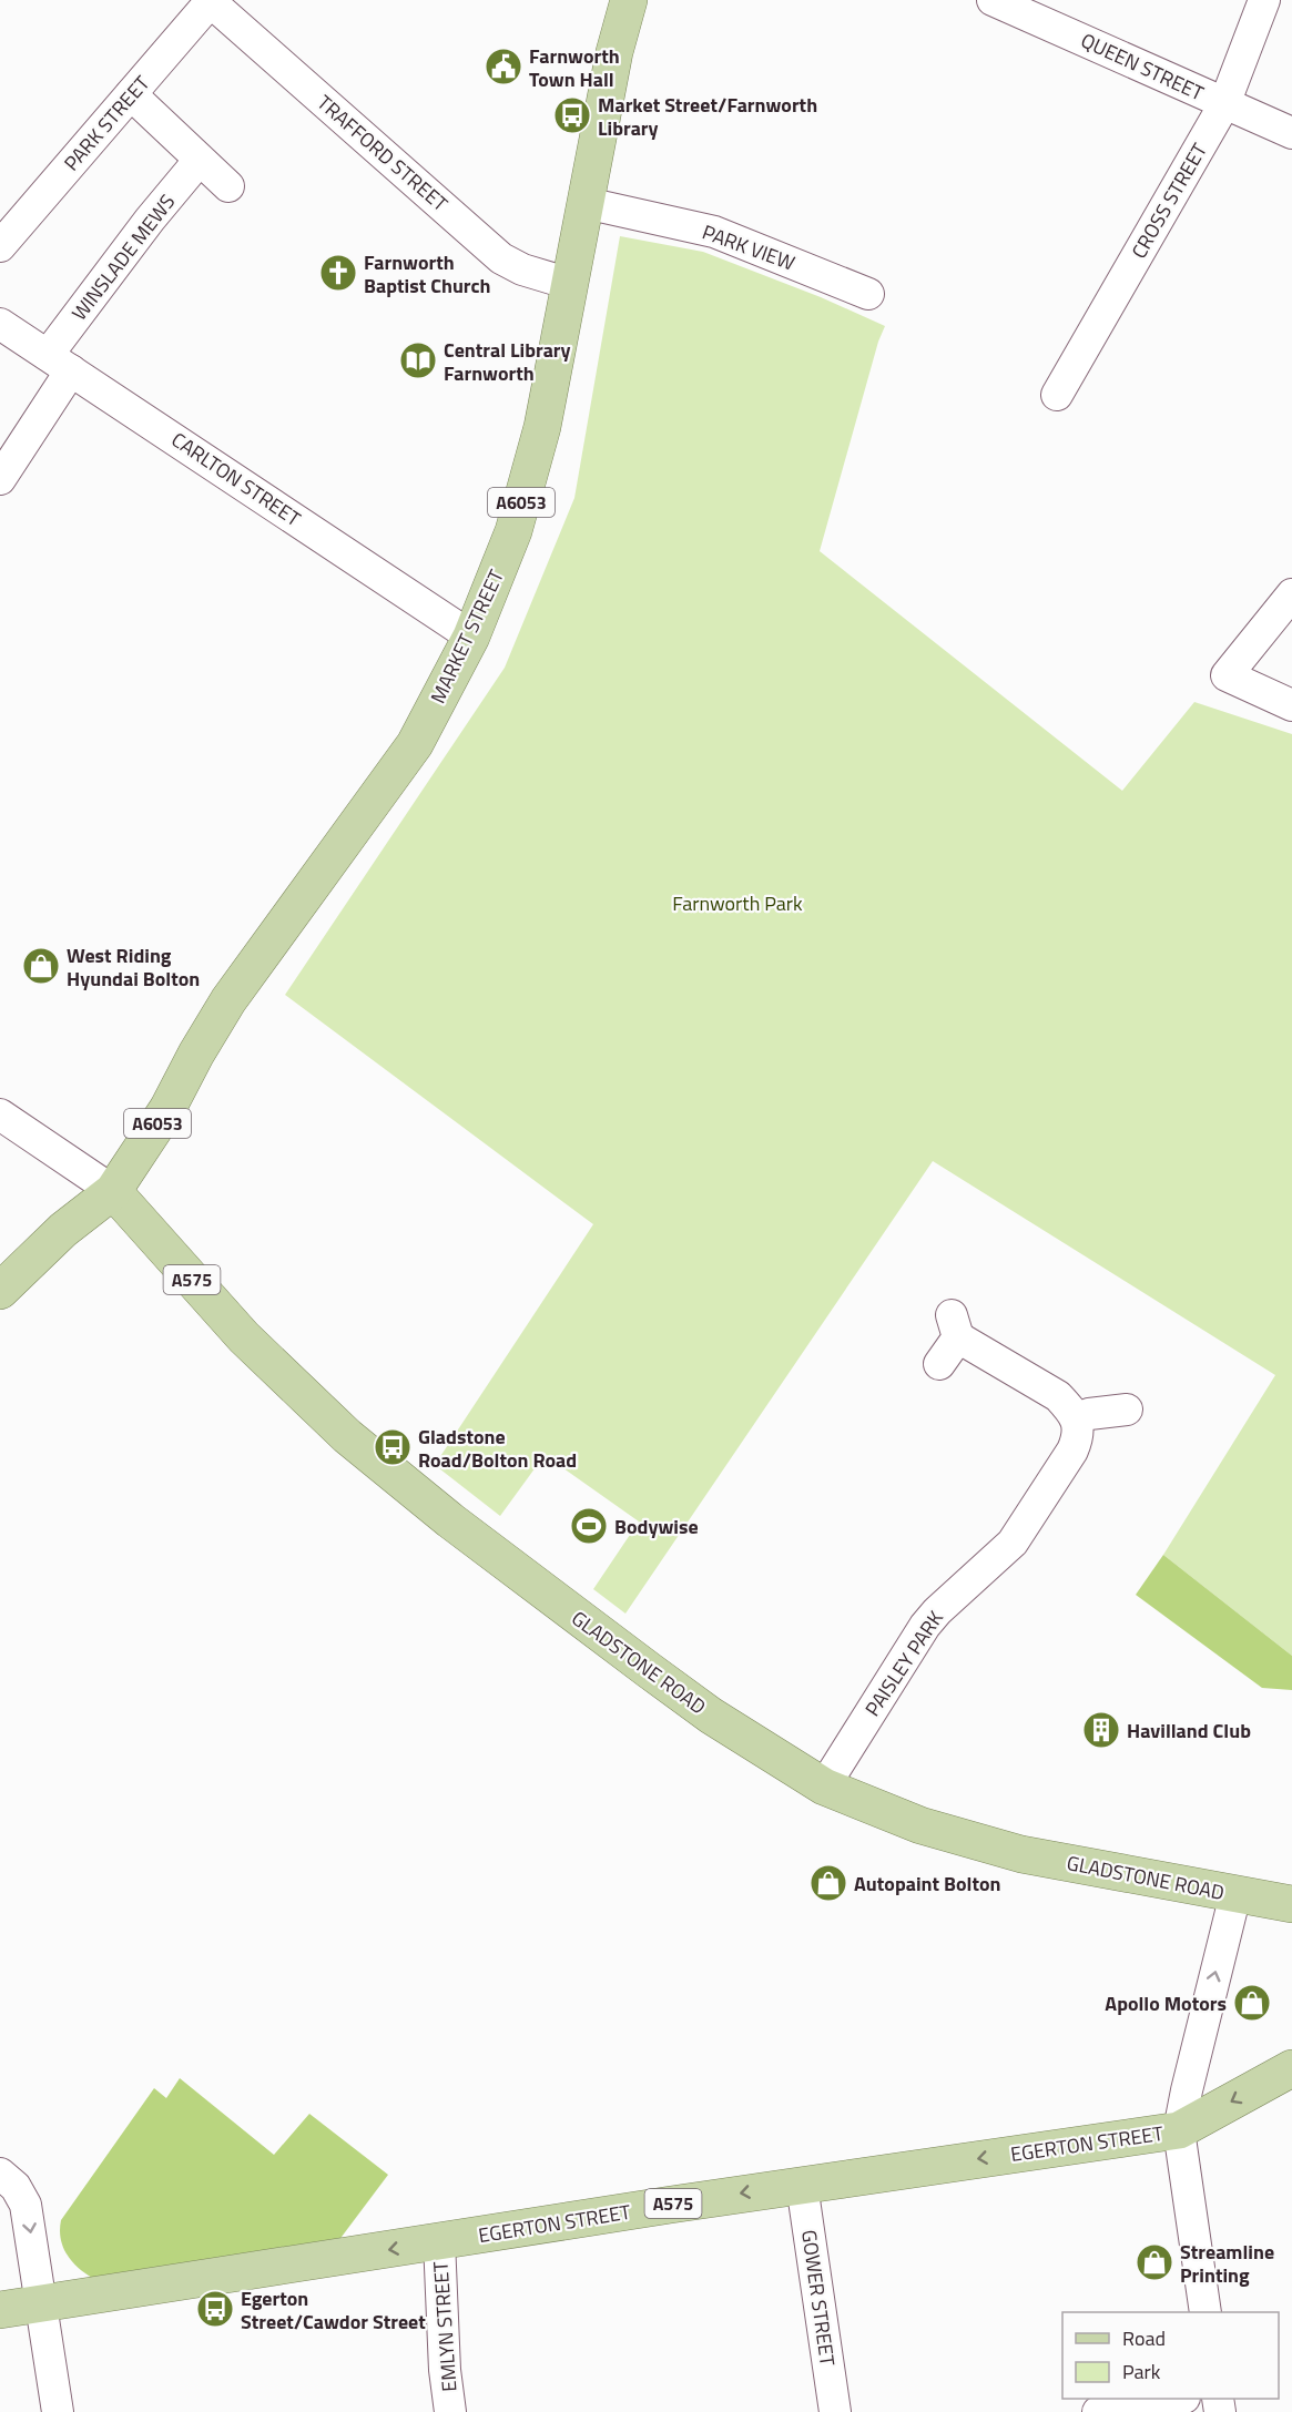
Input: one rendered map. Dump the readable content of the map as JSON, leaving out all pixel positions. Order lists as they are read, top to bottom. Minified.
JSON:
{"streets":{"main road":["A6053","MARKET STREET","A575","GLADSTONE ROAD","EGERTON STREET"],"street":["QUEEN STREET","PARK STREET","TRAFFORD STREET","CROSS STREET","PARK VIEW","WINSLADE MEWS","CARLTON STREET","PAISLEY PARK","GOWER STREET","EMLYN STREET"]},"crossings":[["QUEEN STREET","CROSS STREET"],["PARK STREET","TRAFFORD STREET"],["TRAFFORD STREET","MARKET STREET"],["PARK VIEW","MARKET STREET"],["WINSLADE MEWS","CARLTON STREET"],["CARLTON STREET","MARKET STREET"],["A6053","MARKET STREET"],["A6053","GLADSTONE ROAD"],["MARKET STREET","GLADSTONE ROAD"],["GLADSTONE ROAD","PAISLEY PARK"],["EGERTON STREET","GOWER STREET"],["EGERTON STREET","EMLYN STREET"]],"one_way":["EGERTON STREET"],"parks":["Farnworth Park"],"places":{"public building":["Farnworth Town Hall"],"bus stop":["Market Street/Farnworth Library","Gladstone Road/Bolton Road","Egerton Street/Cawdor Street"],"church":["Farnworth Baptist Church"],"library":["Central Library Farnworth"],"shop":["West Riding Hyundai Bolton","Autopaint Bolton","Apollo Motors","Streamline Printing"],"sports":["Bodywise"],"building":["Havilland Club"]},"legend":["Road","Park"]}
